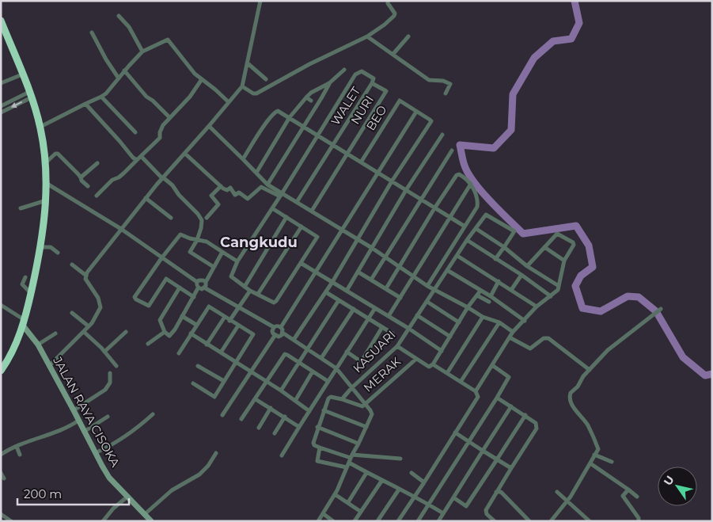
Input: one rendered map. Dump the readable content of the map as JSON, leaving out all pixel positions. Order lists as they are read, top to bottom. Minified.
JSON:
{"streets":{"street":["WALET","NURI","BEO","KASUARI","MERAK","JALAN RAYA CISOKA"]},"crossings":[["WALET","NURI"]],"districts":["Cangkudu"],"scale_bar":"200 m","north":"top left"}
